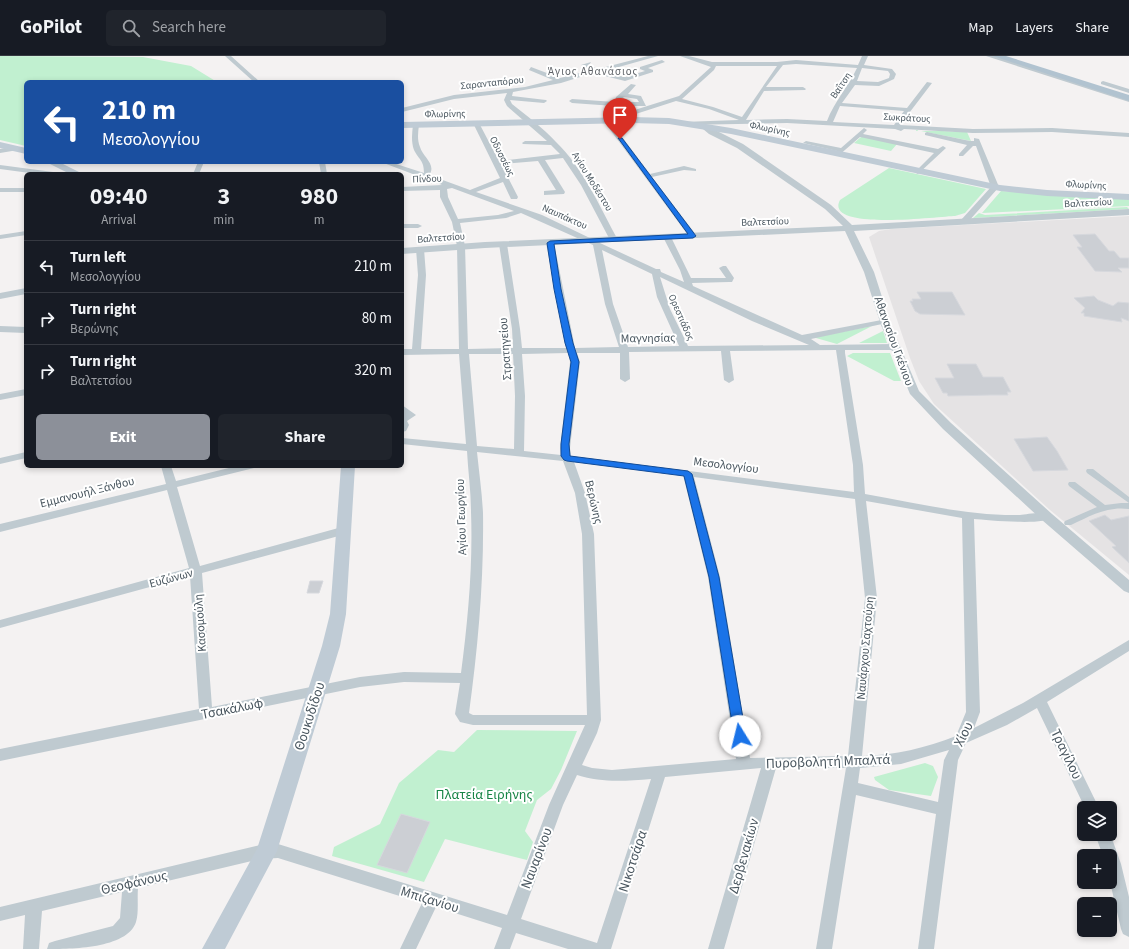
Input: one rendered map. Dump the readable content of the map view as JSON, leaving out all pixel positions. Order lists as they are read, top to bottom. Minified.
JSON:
{"streets":{"main road":["Φλωρίνης","Θουκυδίδου"],"street":["Σαρανταπόρου","Βαΐτση","Σωκράτους","Οδυσσέως","Πίνδου","Αγίου Μοδέστου","Βαλτετσίου","Ναυπάκτου","Ορεστιάδος","Μαγνησίας","Αθανασίου Γκένιου","Στρατηγείου","Μεσολογγίου","Εμμανουήλ Ξάνθου","Βερώνης","Αγίου Γεωργίου","Ευζώνων","Κασομούλη","Ναυάρχου Σαχτούρη","Τσακάλωφ","Χίου","Τραγίλου","Πυροβολητή Μπαλτά","Δερβενακίων","Ναυαρίνου","Νικοτσάρα","Θεοφάνους","Μπιζανίου"]},"crossings":[["Σαρανταπόρου","Αγίου Μοδέστου"],["Βαΐτση","Σωκράτους"],["Φλωρίνης","Σωκράτους"],["Φλωρίνης","Οδυσσέως"],["Φλωρίνης","Αγίου Μοδέστου"],["Φλωρίνης","Αθανασίου Γκένιου"],["Οδυσσέως","Ναυπάκτου"],["Πίνδου","Ναυπάκτου"],["Πίνδου","Αγίου Γεωργίου"],["Αγίου Μοδέστου","Βαλτετσίου"],["Βαλτετσίου","Ναυπάκτου"],["Βαλτετσίου","Ορεστιάδος"],["Βαλτετσίου","Αθανασίου Γκένιου"],["Βαλτετσίου","Στρατηγείου"],["Βαλτετσίου","Βερώνης"],["Βαλτετσίου","Αγίου Γεωργίου"],["Ναυπάκτου","Ορεστιάδος"],["Ναυπάκτου","Μαγνησίας"],["Ναυπάκτου","Αγίου Γεωργίου"],["Ορεστιάδος","Μαγνησίας"],["Μαγνησίας","Αθανασίου Γκένιου"],["Μαγνησίας","Στρατηγείου"],["Μαγνησίας","Βερώνης"],["Μαγνησίας","Αγίου Γεωργίου"],["Μαγνησίας","Ναυάρχου Σαχτούρη"],["Αθανασίου Γκένιου","Μεσολογγίου"],["Στρατηγείου","Μεσολογγίου"],["Μεσολογγίου","Βερώνης"],["Μεσολογγίου","Αγίου Γεωργίου"],["Μεσολογγίου","Ναυάρχου Σαχτούρη"],["Μεσολογγίου","Χίου"],["Εμμανουήλ Ξάνθου","Κασομούλη"],["Βερώνης","Αγίου Γεωργίου"],["Βερώνης","Πυροβολητή Μπαλτά"],["Βερώνης","Ναυαρίνου"],["Αγίου Γεωργίου","Τσακάλωφ"],["Ευζώνων","Κασομούλη"],["Ευζώνων","Θουκυδίδου"],["Κασομούλη","Τσακάλωφ"],["Ναυάρχου Σαχτούρη","Πυροβολητή Μπαλτά"],["Τσακάλωφ","Θουκυδίδου"],["Θουκυδίδου","Θεοφάνους"],["Θουκυδίδου","Μπιζανίου"],["Χίου","Πυροβολητή Μπαλτά"],["Τραγίλου","Πυροβολητή Μπαλτά"],["Πυροβολητή Μπαλτά","Δερβενακίων"],["Πυροβολητή Μπαλτά","Ναυαρίνου"],["Πυροβολητή Μπαλτά","Νικοτσάρα"],["Ναυαρίνου","Μπιζανίου"],["Θεοφάνους","Μπιζανίου"]],"districts":["Άγιος Αθανάσιος"],"parks":["Πλατεία Ειρήνης"],"page":{"header":"GoPilot","search":"Search here","nav":["Map","Layers","Share"],"turn":["210 m","Μεσολογγίου"],"eta":["09:40","Arrival","3","min","980","m"],"list":[{"name":"Turn left","note":"Μεσολογγίου","value":"210 m"},{"name":"Turn right","note":"Βερώνης","value":"80 m"},{"name":"Turn right","note":"Βαλτετσίου","value":"320 m"}],"buttons":["Exit","Share"],"map_buttons":["+","−"]}}
